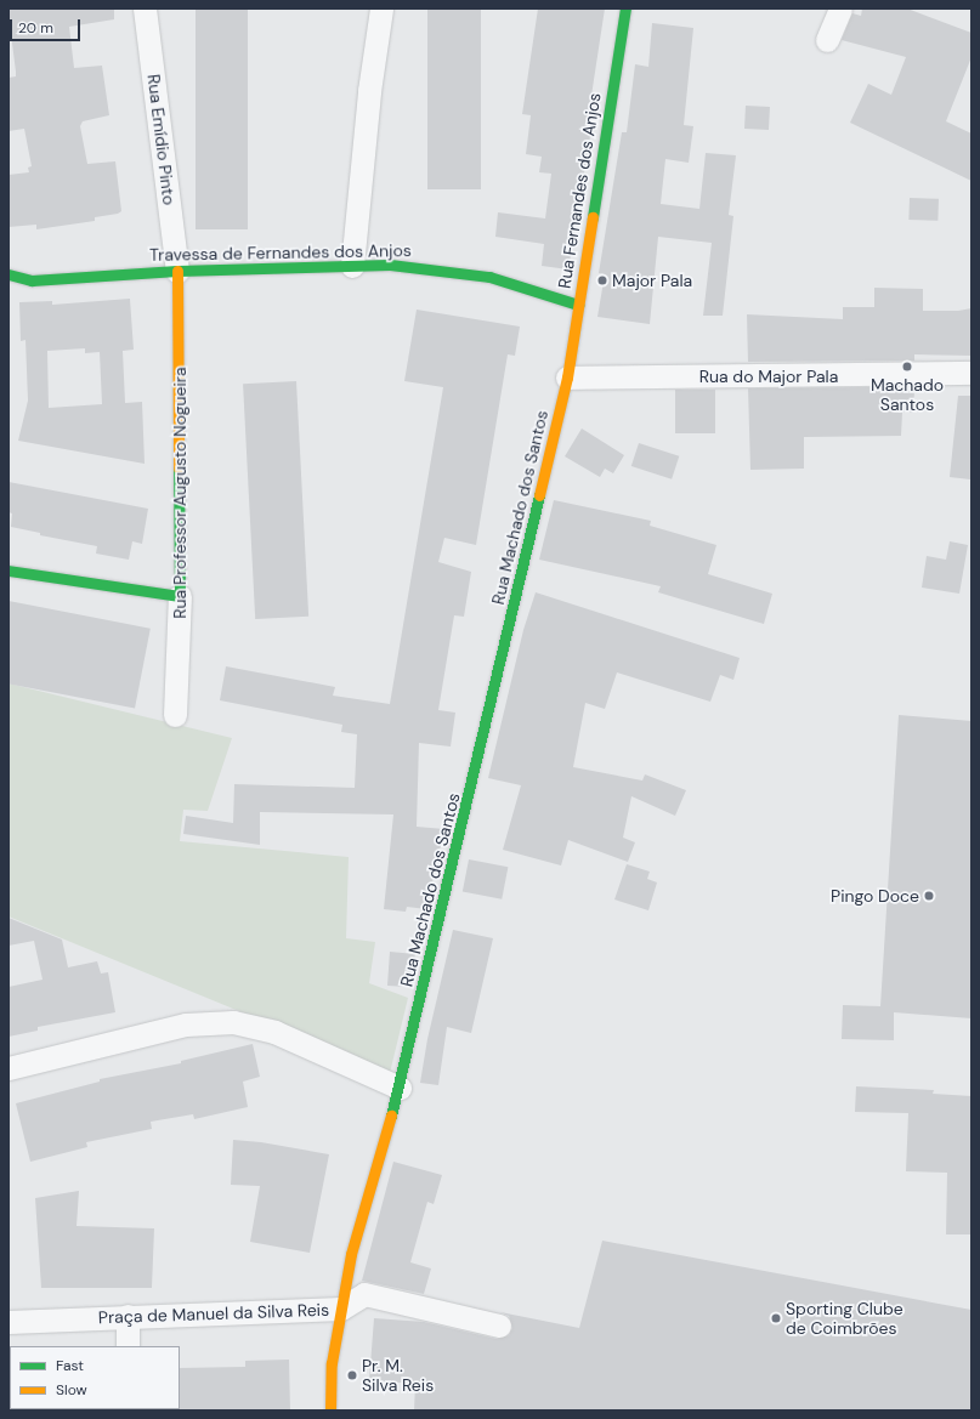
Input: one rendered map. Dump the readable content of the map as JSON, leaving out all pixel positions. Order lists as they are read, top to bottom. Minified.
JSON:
{"streets":{"street":["Rua Emídio Pinto","Rua Fernandes dos Anjos","Travessa de Fernandes dos Anjos","Rua do Major Pala","Rua Professor Augusto Nogueira","Rua Machado dos Santos","Praça de Manuel da Silva Reis"]},"crossings":[["Rua Emídio Pinto","Travessa de Fernandes dos Anjos"],["Rua Emídio Pinto","Rua Professor Augusto Nogueira"],["Rua Fernandes dos Anjos","Travessa de Fernandes dos Anjos"],["Rua Fernandes dos Anjos","Rua do Major Pala"],["Rua Fernandes dos Anjos","Rua Machado dos Santos"],["Travessa de Fernandes dos Anjos","Rua Professor Augusto Nogueira"],["Rua do Major Pala","Rua Machado dos Santos"],["Rua Machado dos Santos","Praça de Manuel da Silva Reis"]],"places":["Major Pala","Machado Santos","Pingo Doce","Sporting Clube de Coimbrões","Pr. M. Silva Reis"],"legend":["Fast","Slow"],"scale_bar":"20 m"}
